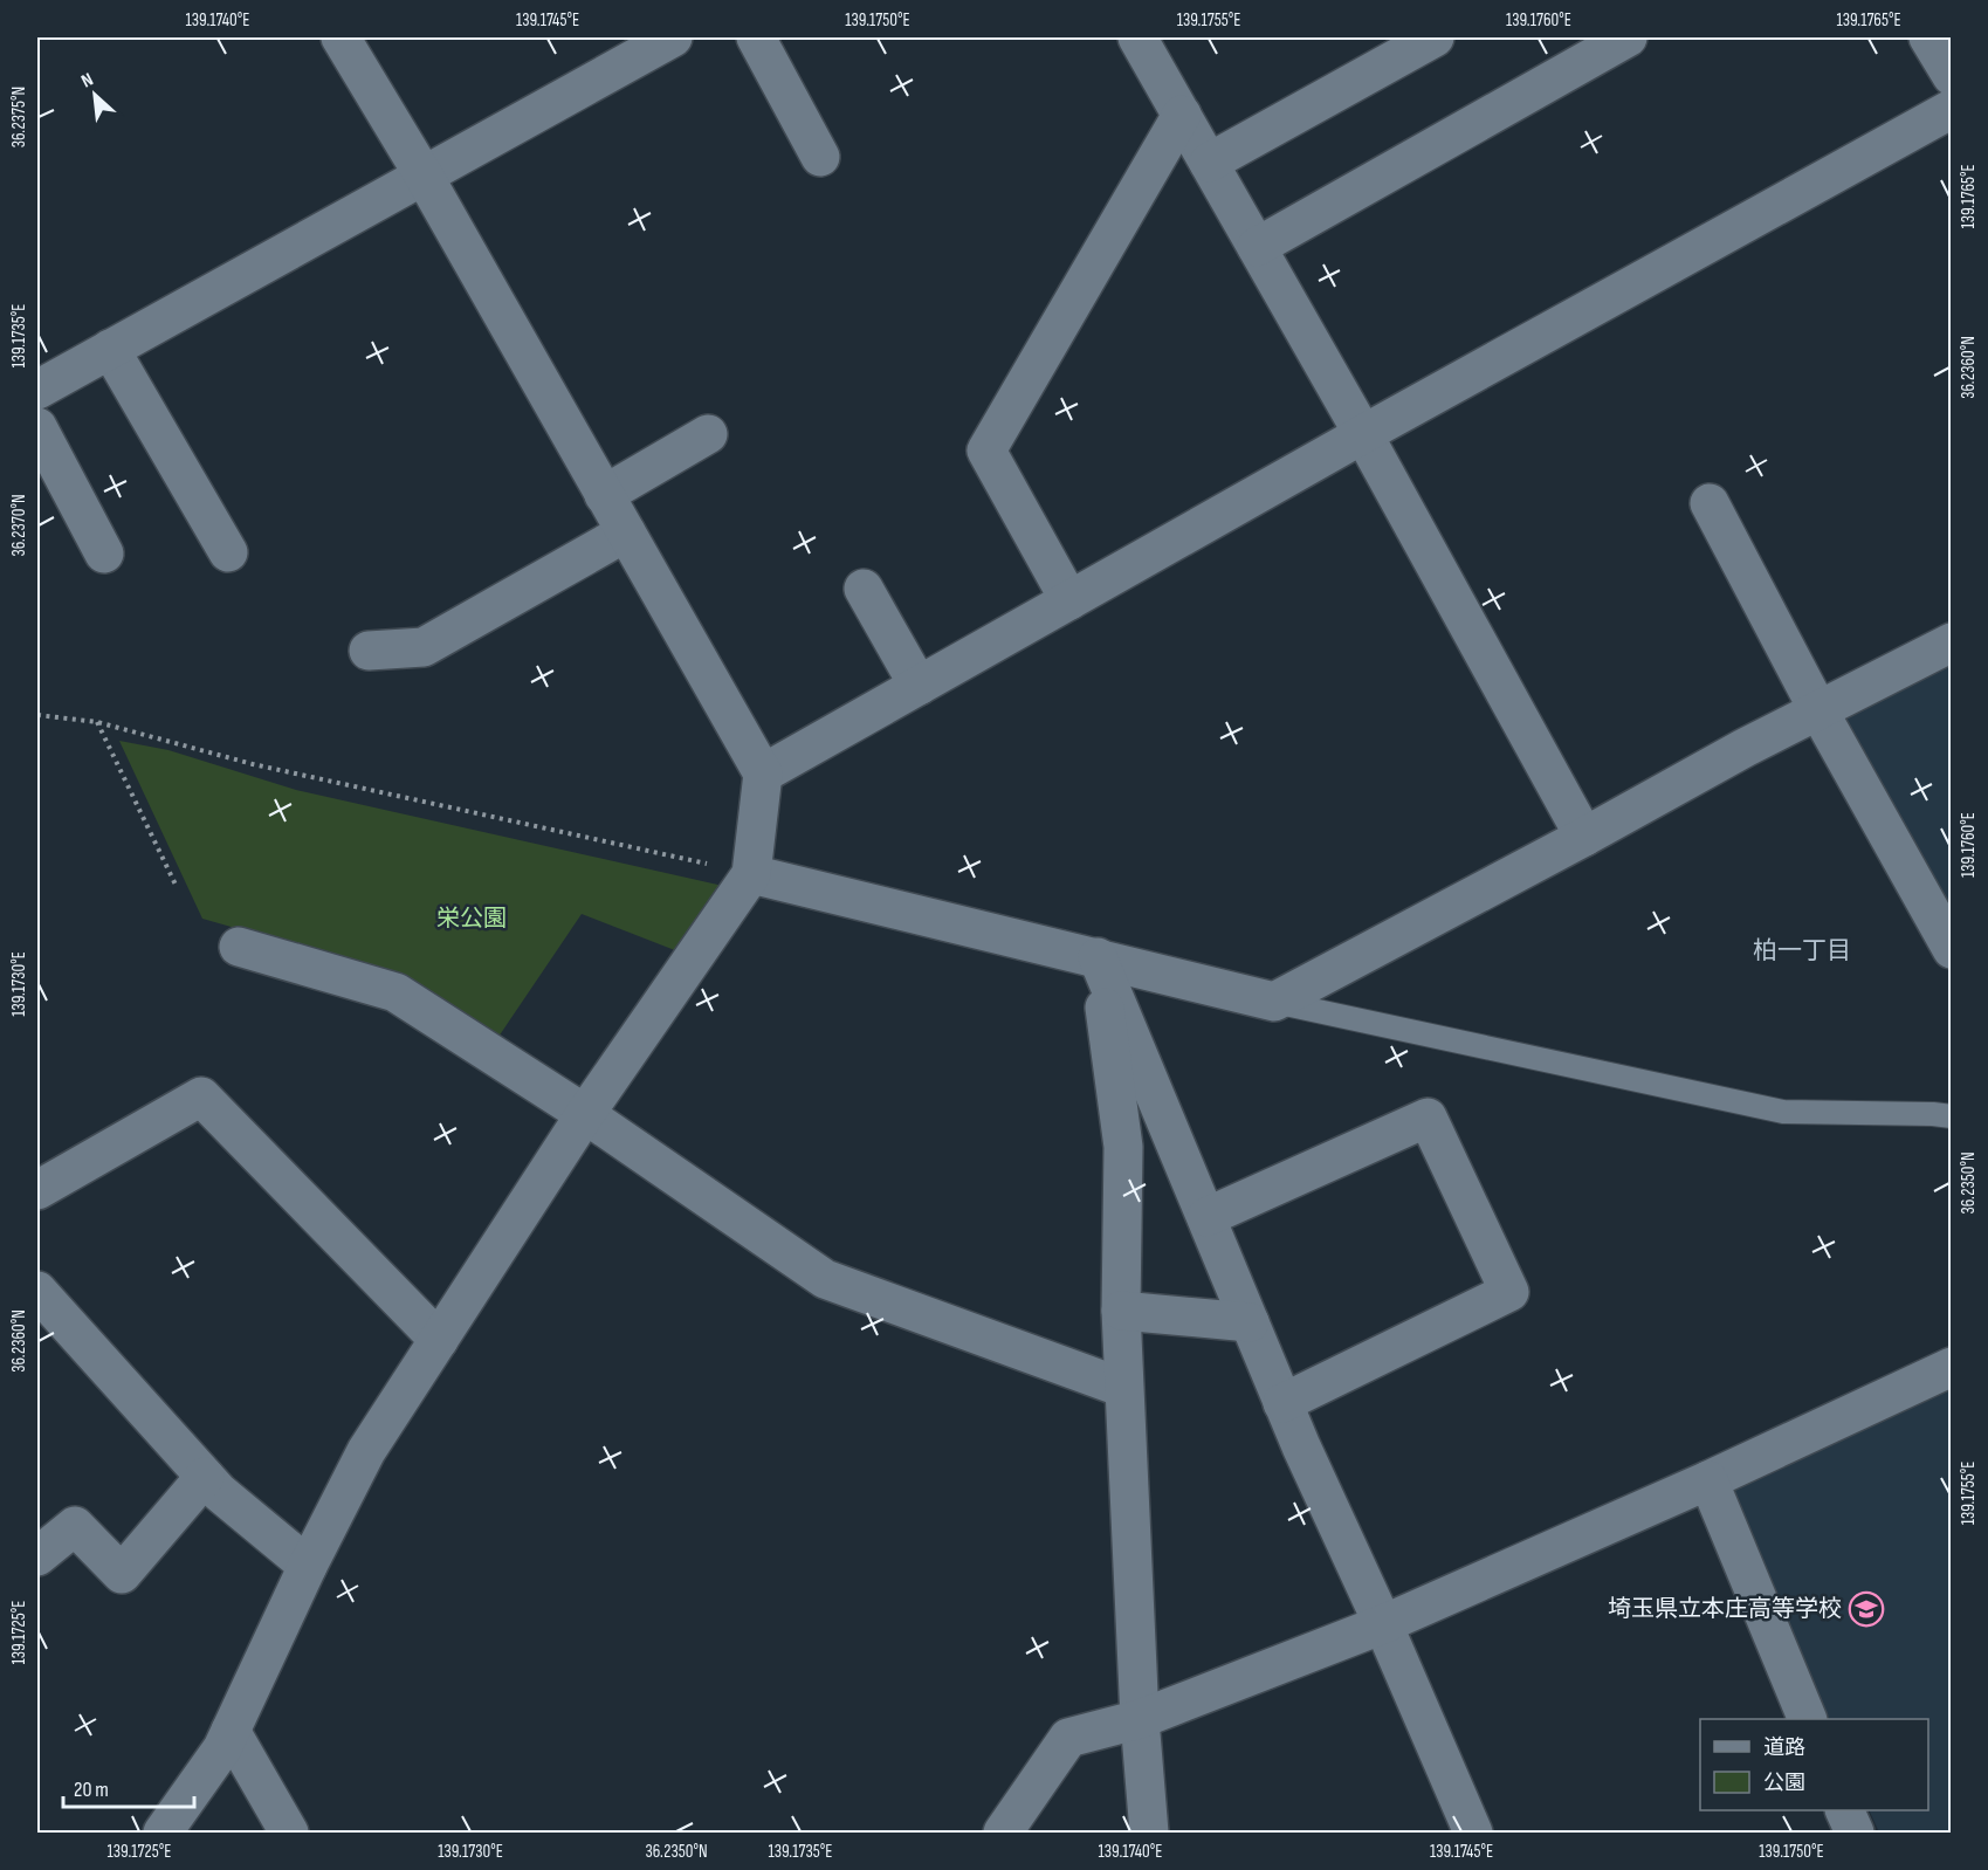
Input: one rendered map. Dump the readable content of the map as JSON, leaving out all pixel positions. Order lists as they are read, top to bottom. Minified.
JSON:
{"districts":["柏一丁目"],"parks":["栄公園"],"places":{"school or university":["埼玉県立本庄高等学校"]},"legend":["道路","公園"],"scale_bar":"20 m","north":"top left","coordinates":["139.1740°E","139.1745°E","139.1750°E","139.1755°E","139.1760°E","139.1765°E","36.2375°N","139.1735°E","36.2360°N","36.2370°N","139.1730°E","36.2350°N","139.1725°E"]}
